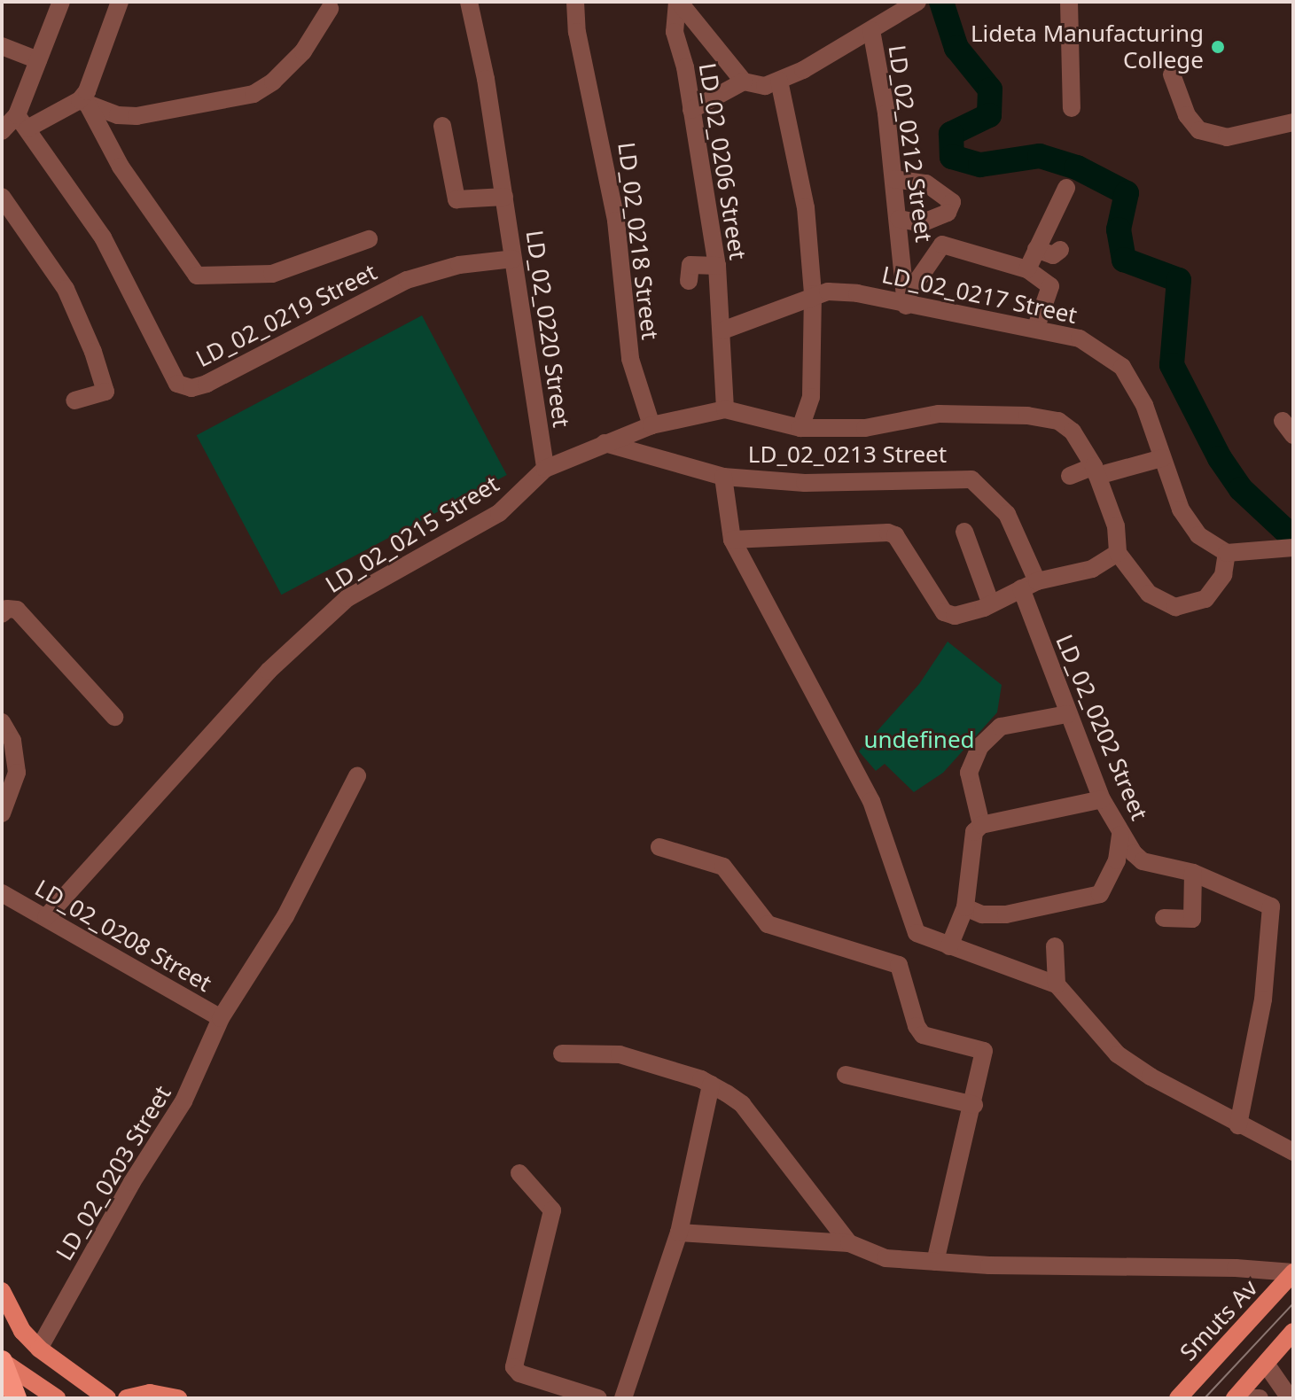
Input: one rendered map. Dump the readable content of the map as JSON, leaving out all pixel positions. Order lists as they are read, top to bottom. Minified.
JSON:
{"streets":{"main road":["Smuts Av"],"street":["LD_02_0212 Street","LD_02_0206 Street","LD_02_0218 Street","LD_02_0217 Street","LD_02_0219 Street","LD_02_0220 Street","LD_02_0213 Street","LD_02_0215 Street","LD_02_0202 Street","LD_02_0208 Street","LD_02_0203 Street"]},"crossings":[["LD_02_0212 Street","LD_02_0217 Street"],["LD_02_0206 Street","LD_02_0215 Street"],["LD_02_0218 Street","LD_02_0215 Street"],["LD_02_0219 Street","LD_02_0220 Street"],["LD_02_0220 Street","LD_02_0215 Street"],["LD_02_0213 Street","LD_02_0215 Street"],["LD_02_0213 Street","LD_02_0202 Street"],["LD_02_0215 Street","LD_02_0208 Street"],["LD_02_0208 Street","LD_02_0203 Street"]],"parks":["undefined"],"places":["Lideta Manufacturing College"]}
